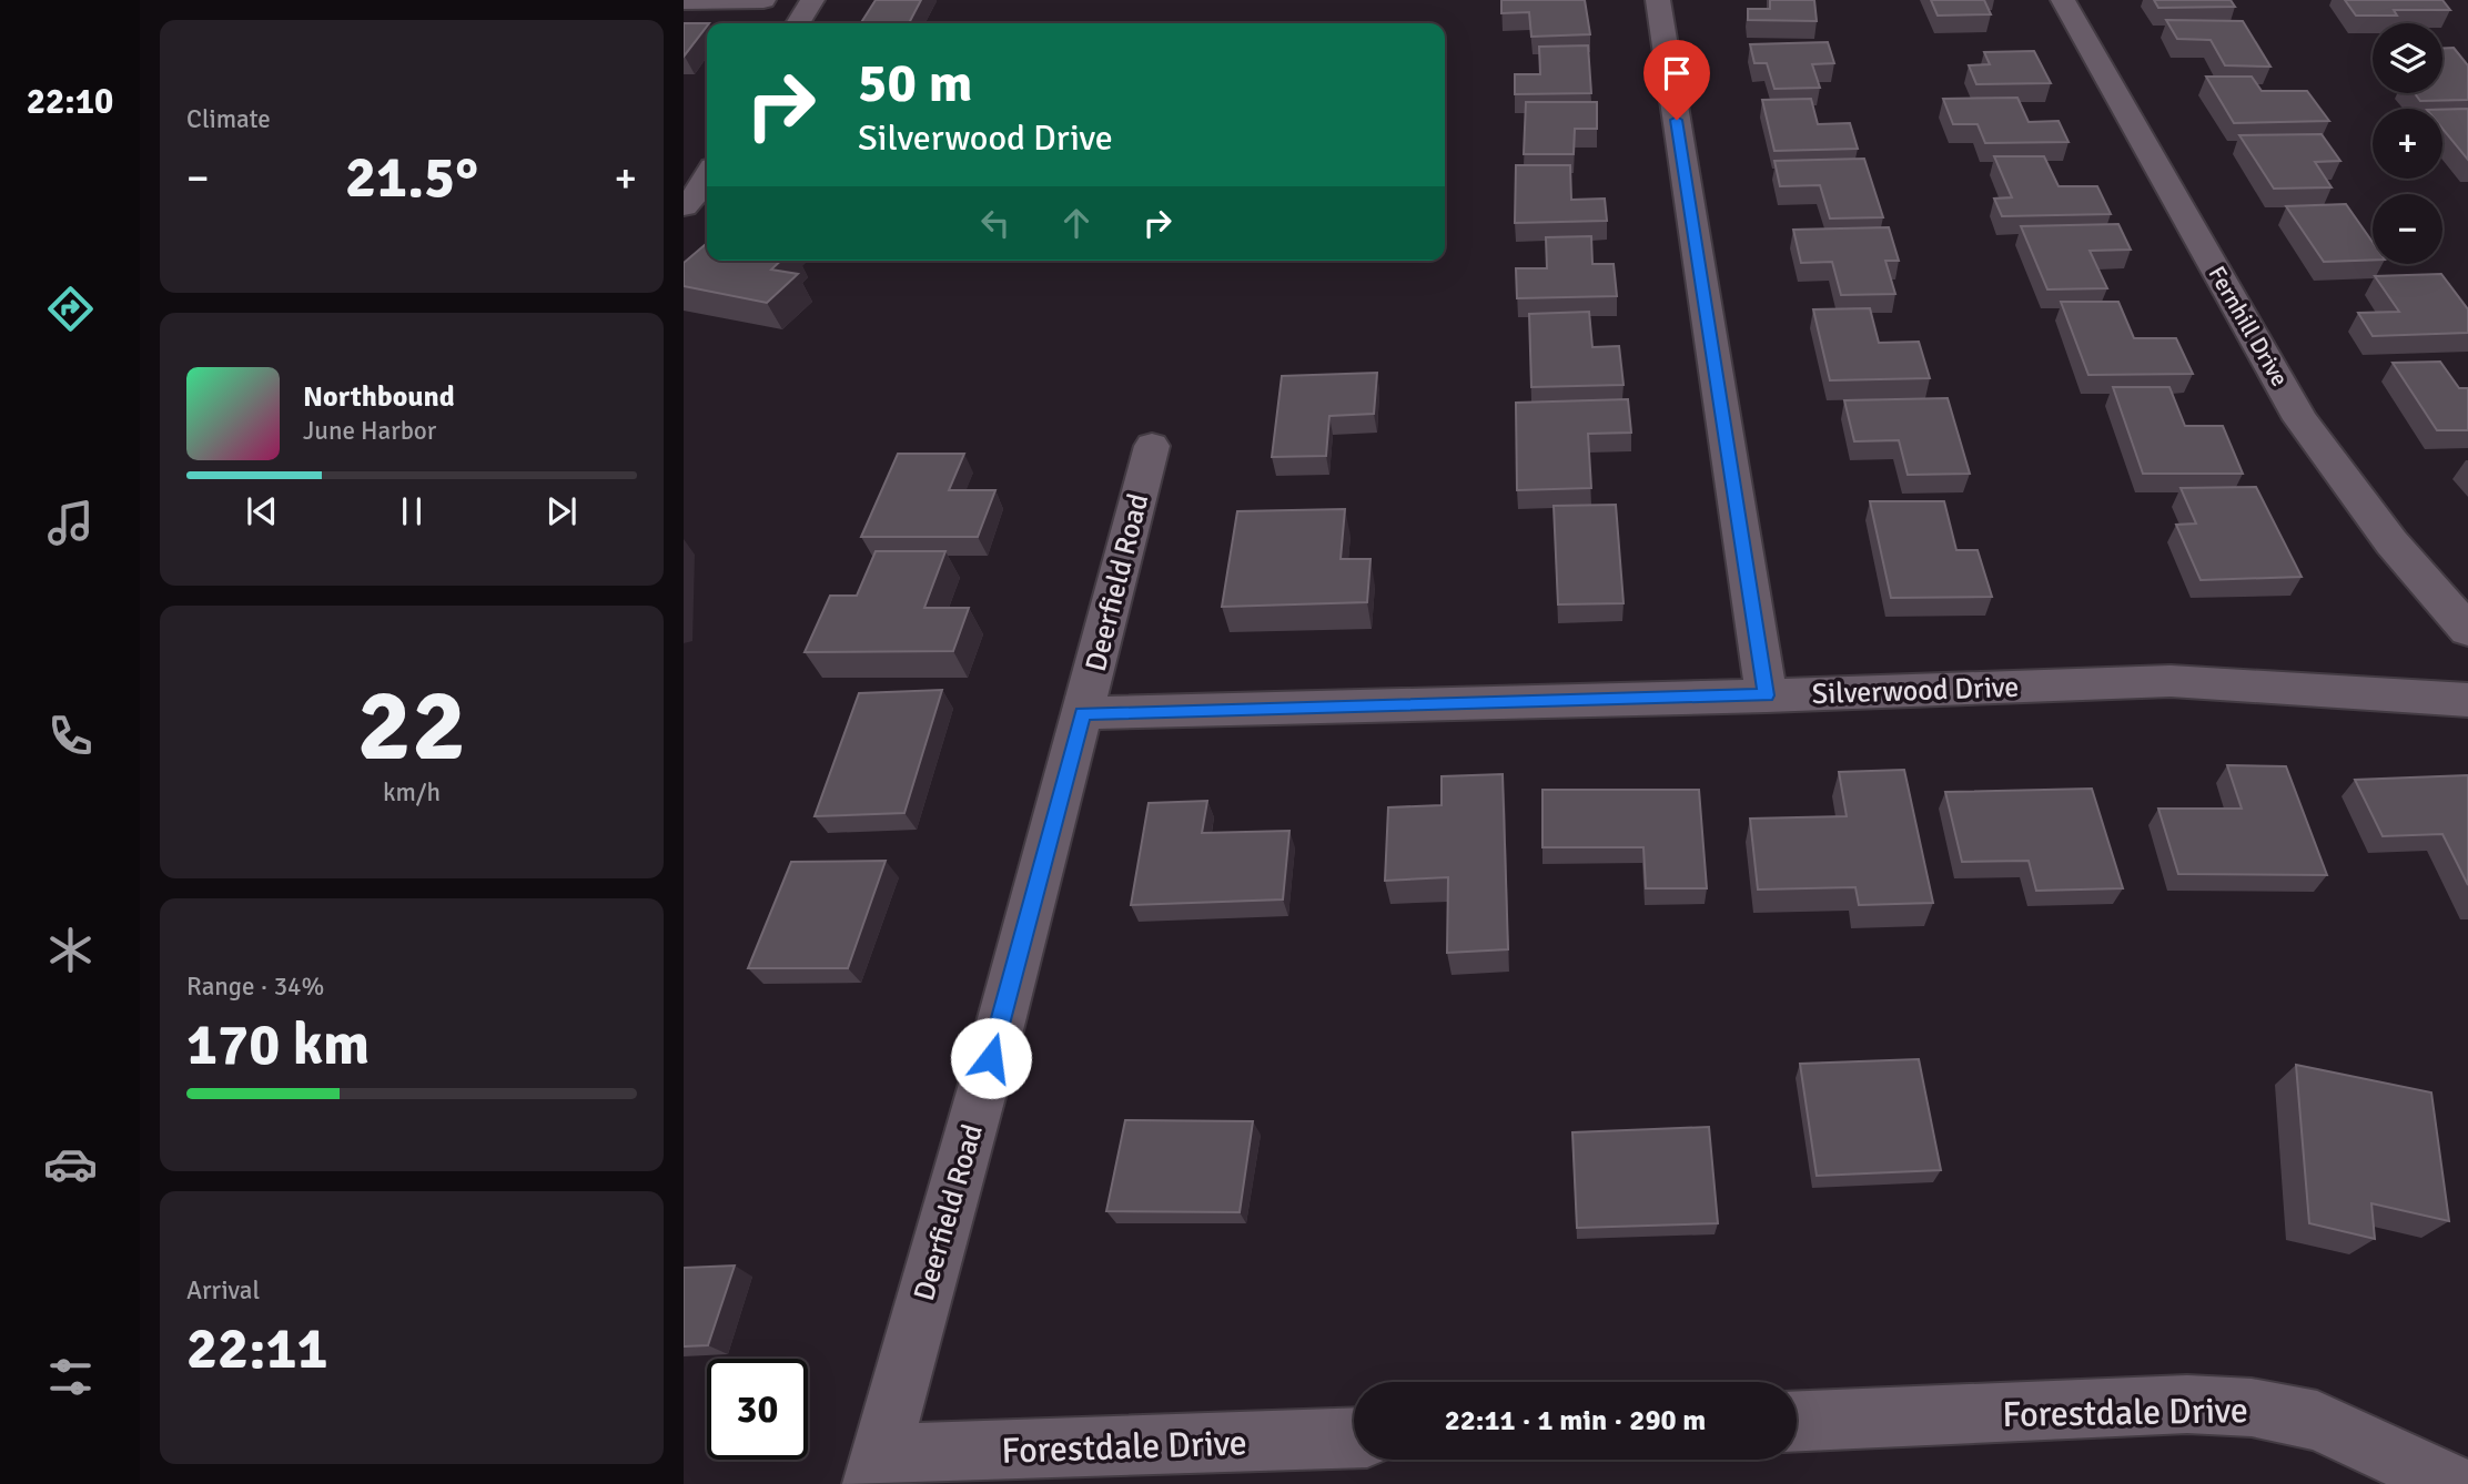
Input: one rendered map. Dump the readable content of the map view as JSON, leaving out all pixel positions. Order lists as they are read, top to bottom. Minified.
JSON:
{"streets":{"street":["Fernhill Drive","Deerfield Road","Silverwood Drive","Forestdale Drive"]},"crossings":[["Deerfield Road","Silverwood Drive"],["Deerfield Road","Forestdale Drive"]],"page":{"tabs":"22:10","tile":["Climate",["22","km/h"],["Range · 34%","170 km"],["Arrival","22:11"]],"map_buttons":["+","−"],"turn":["50 m","Silverwood Drive"],"heat":["−","21.5°","+"],"song":["Northbound","June Harbor"],"limit":"30","trip":"22:11 · 1 min · 290 m"}}
